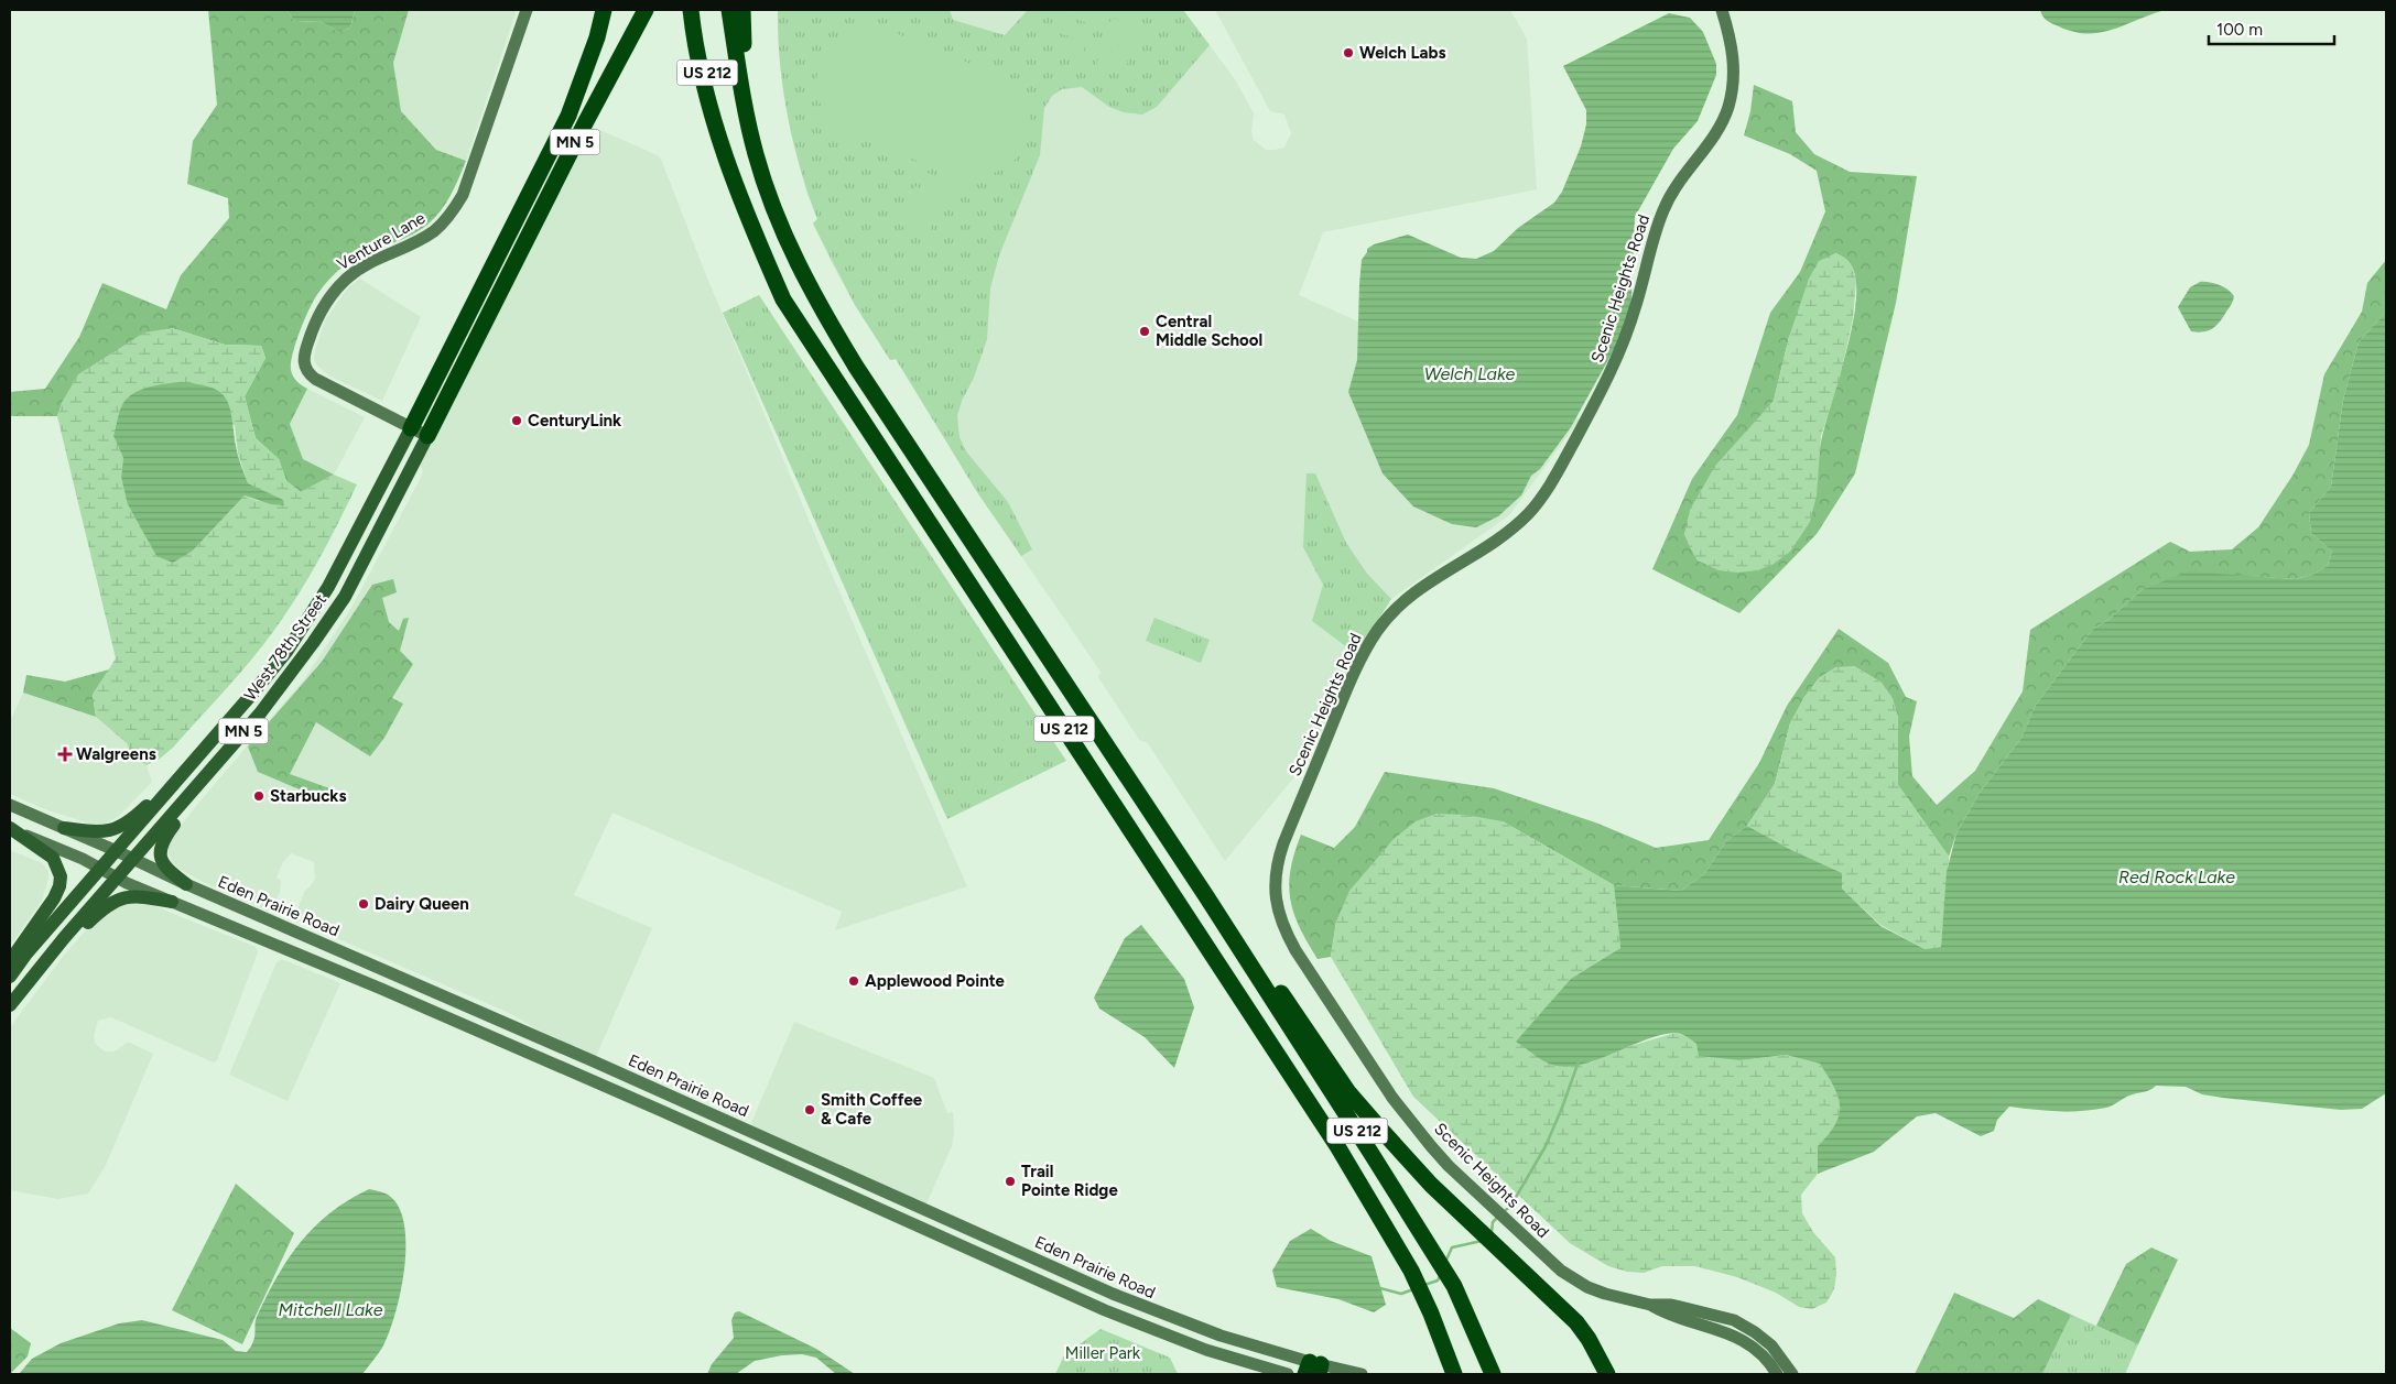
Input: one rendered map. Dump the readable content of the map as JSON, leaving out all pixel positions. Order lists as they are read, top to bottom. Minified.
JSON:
{"streets":{"highway":["US 212","MN 5"],"main road":["Venture Lane","Scenic Heights Road","West 78th Street","Eden Prairie Road"]},"crossings":[["MN 5","Venture Lane"],["MN 5","West 78th Street"],["Venture Lane","West 78th Street"],["West 78th Street","Eden Prairie Road"]],"water":["Welch Lake","Red Rock Lake","Mitchell Lake"],"parks":["Miller Park"],"places":{"other":["Welch Labs","Central Middle School","CenturyLink","Starbucks","Dairy Queen","Applewood Pointe","Smith Coffee & Cafe","Trail Pointe Ridge"],"health":["Walgreens"]},"scale_bar":"100 m"}
